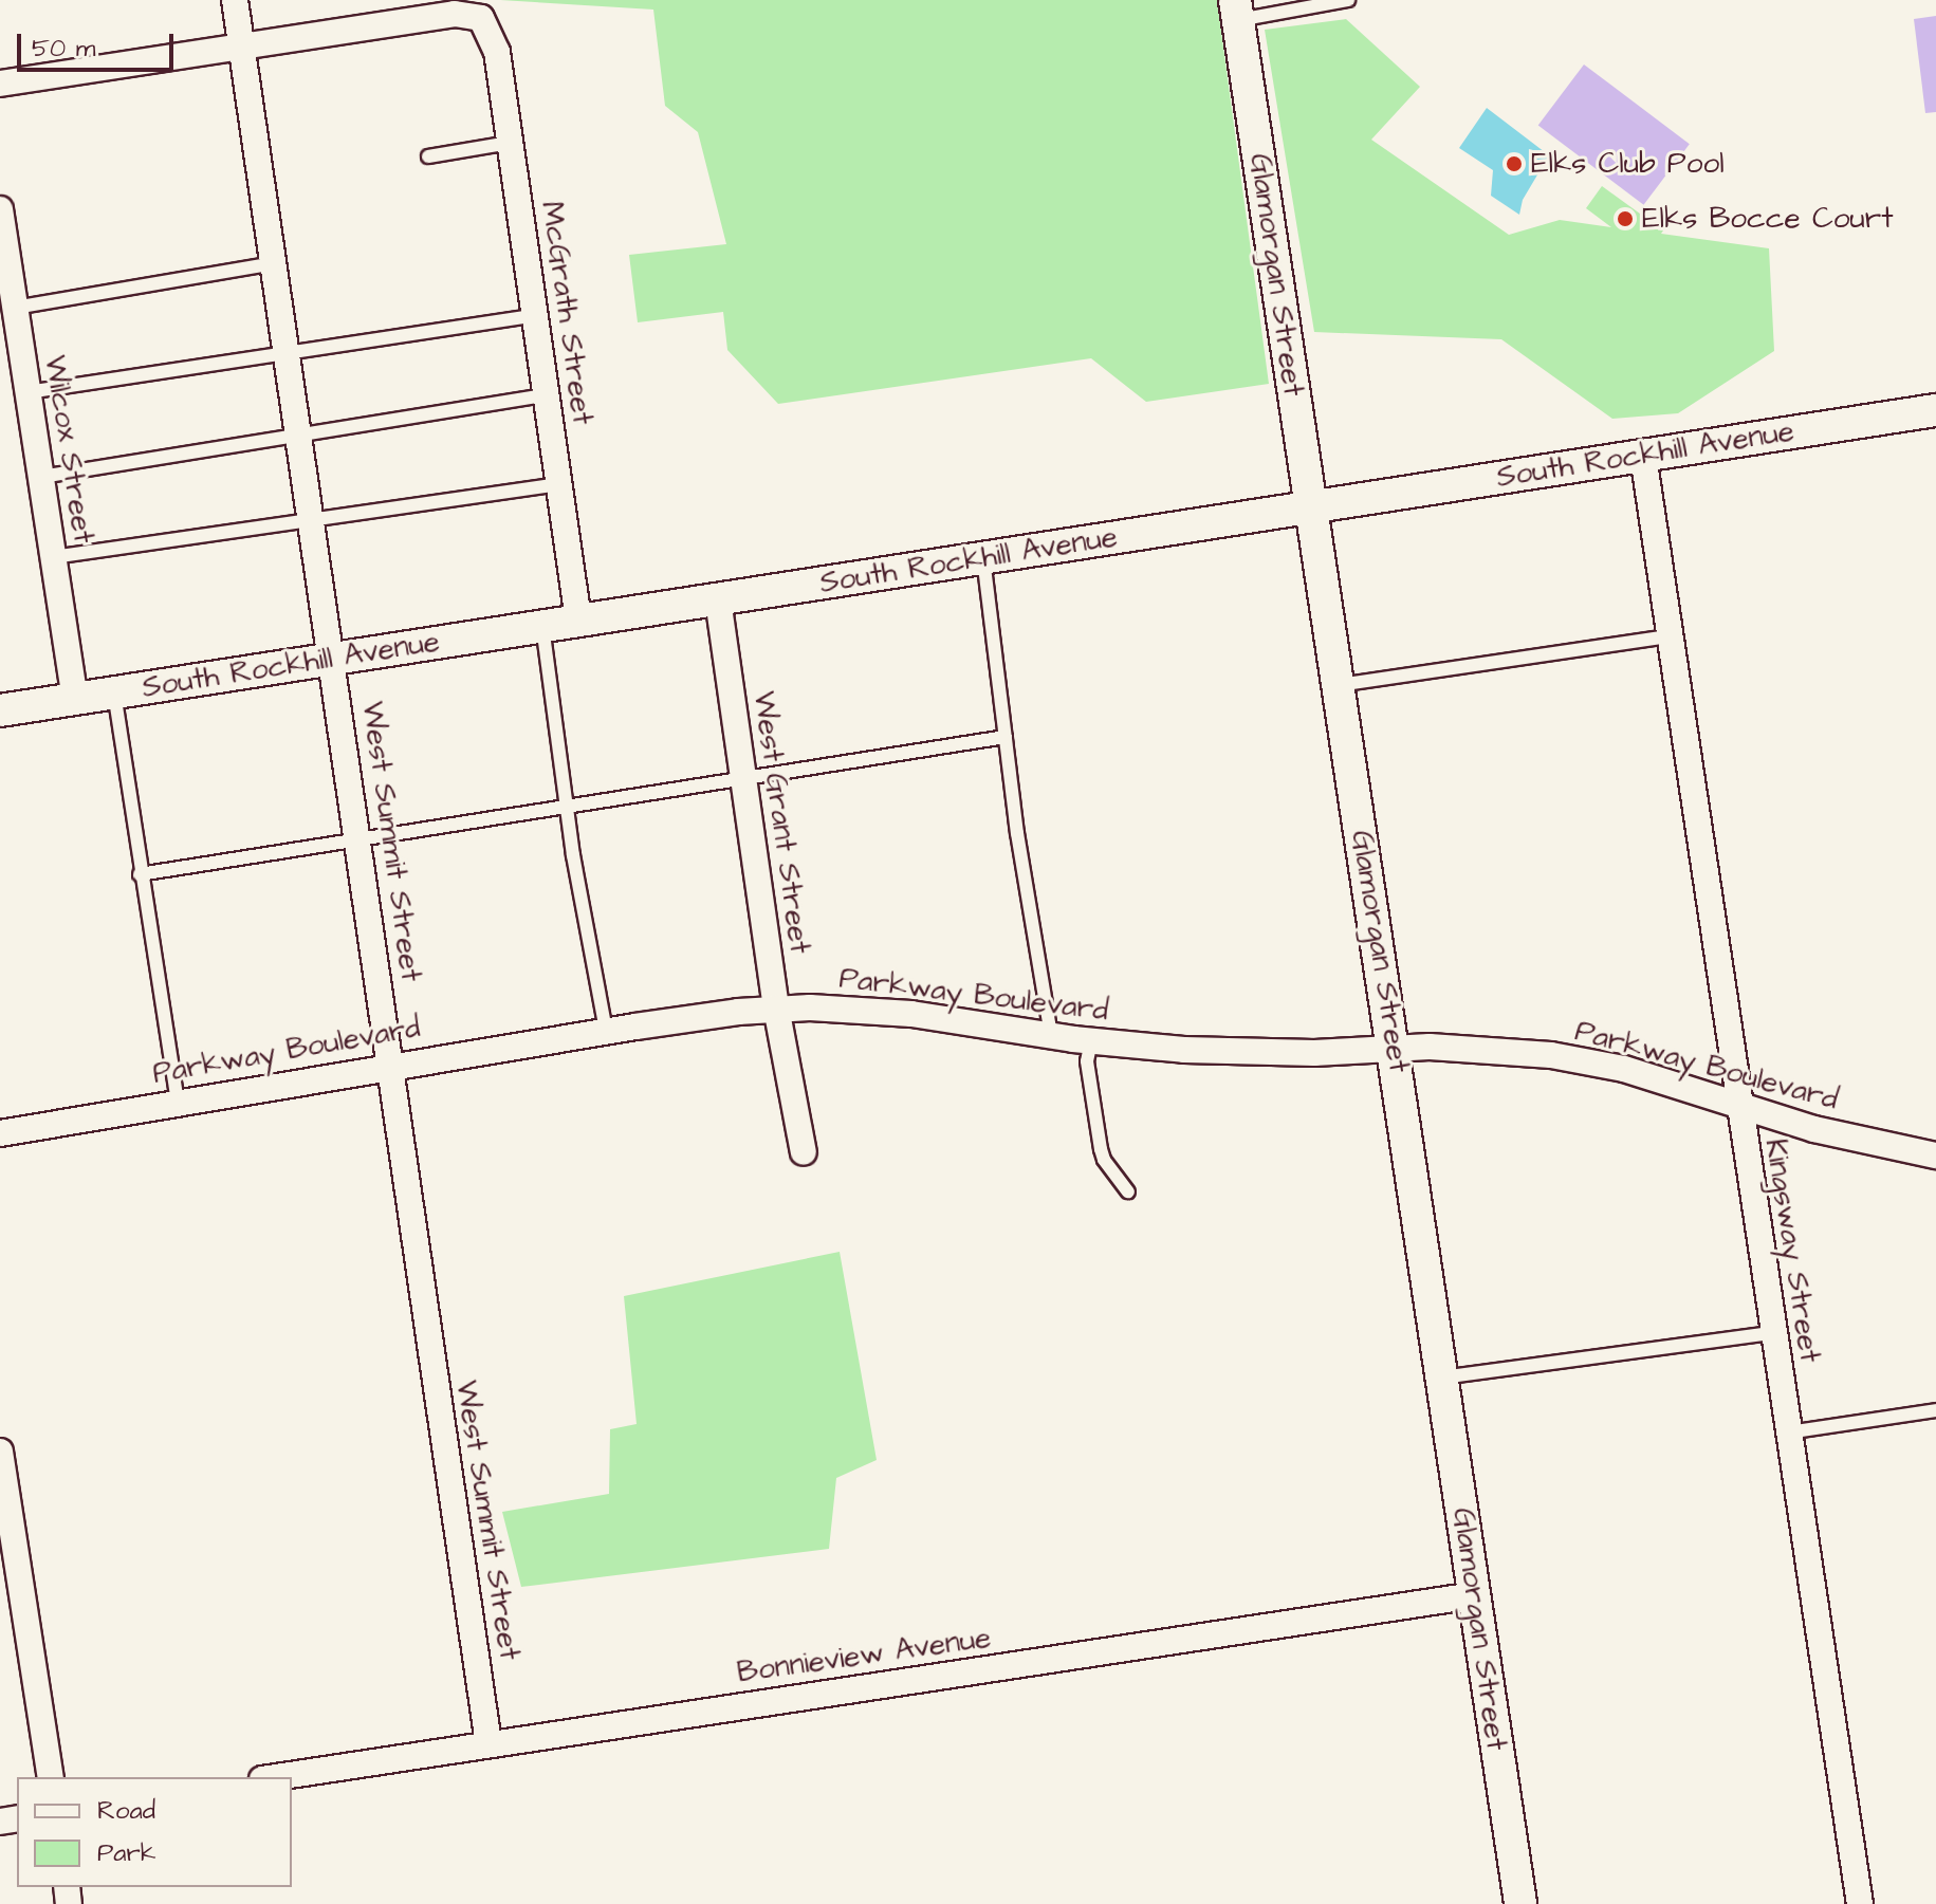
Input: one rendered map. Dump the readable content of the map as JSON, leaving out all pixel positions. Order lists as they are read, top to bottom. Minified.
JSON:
{"streets":{"street":["Glamorgan Street","McGrath Street","Wilcox Street","South Rockhill Avenue","West Grant Street","West Summit Street","Parkway Boulevard","Kingsway Street","Bonnieview Avenue"]},"crossings":[["Glamorgan Street","South Rockhill Avenue"],["Glamorgan Street","Parkway Boulevard"],["Glamorgan Street","Bonnieview Avenue"],["McGrath Street","South Rockhill Avenue"],["McGrath Street","West Summit Street"],["Wilcox Street","South Rockhill Avenue"],["South Rockhill Avenue","West Grant Street"],["South Rockhill Avenue","West Summit Street"],["South Rockhill Avenue","Kingsway Street"],["West Grant Street","Parkway Boulevard"],["West Summit Street","Parkway Boulevard"],["West Summit Street","Bonnieview Avenue"],["Parkway Boulevard","Kingsway Street"]],"places":["Elks Club Pool","Elks Bocce Court"],"legend":["Road","Park"],"scale_bar":"50 m"}
